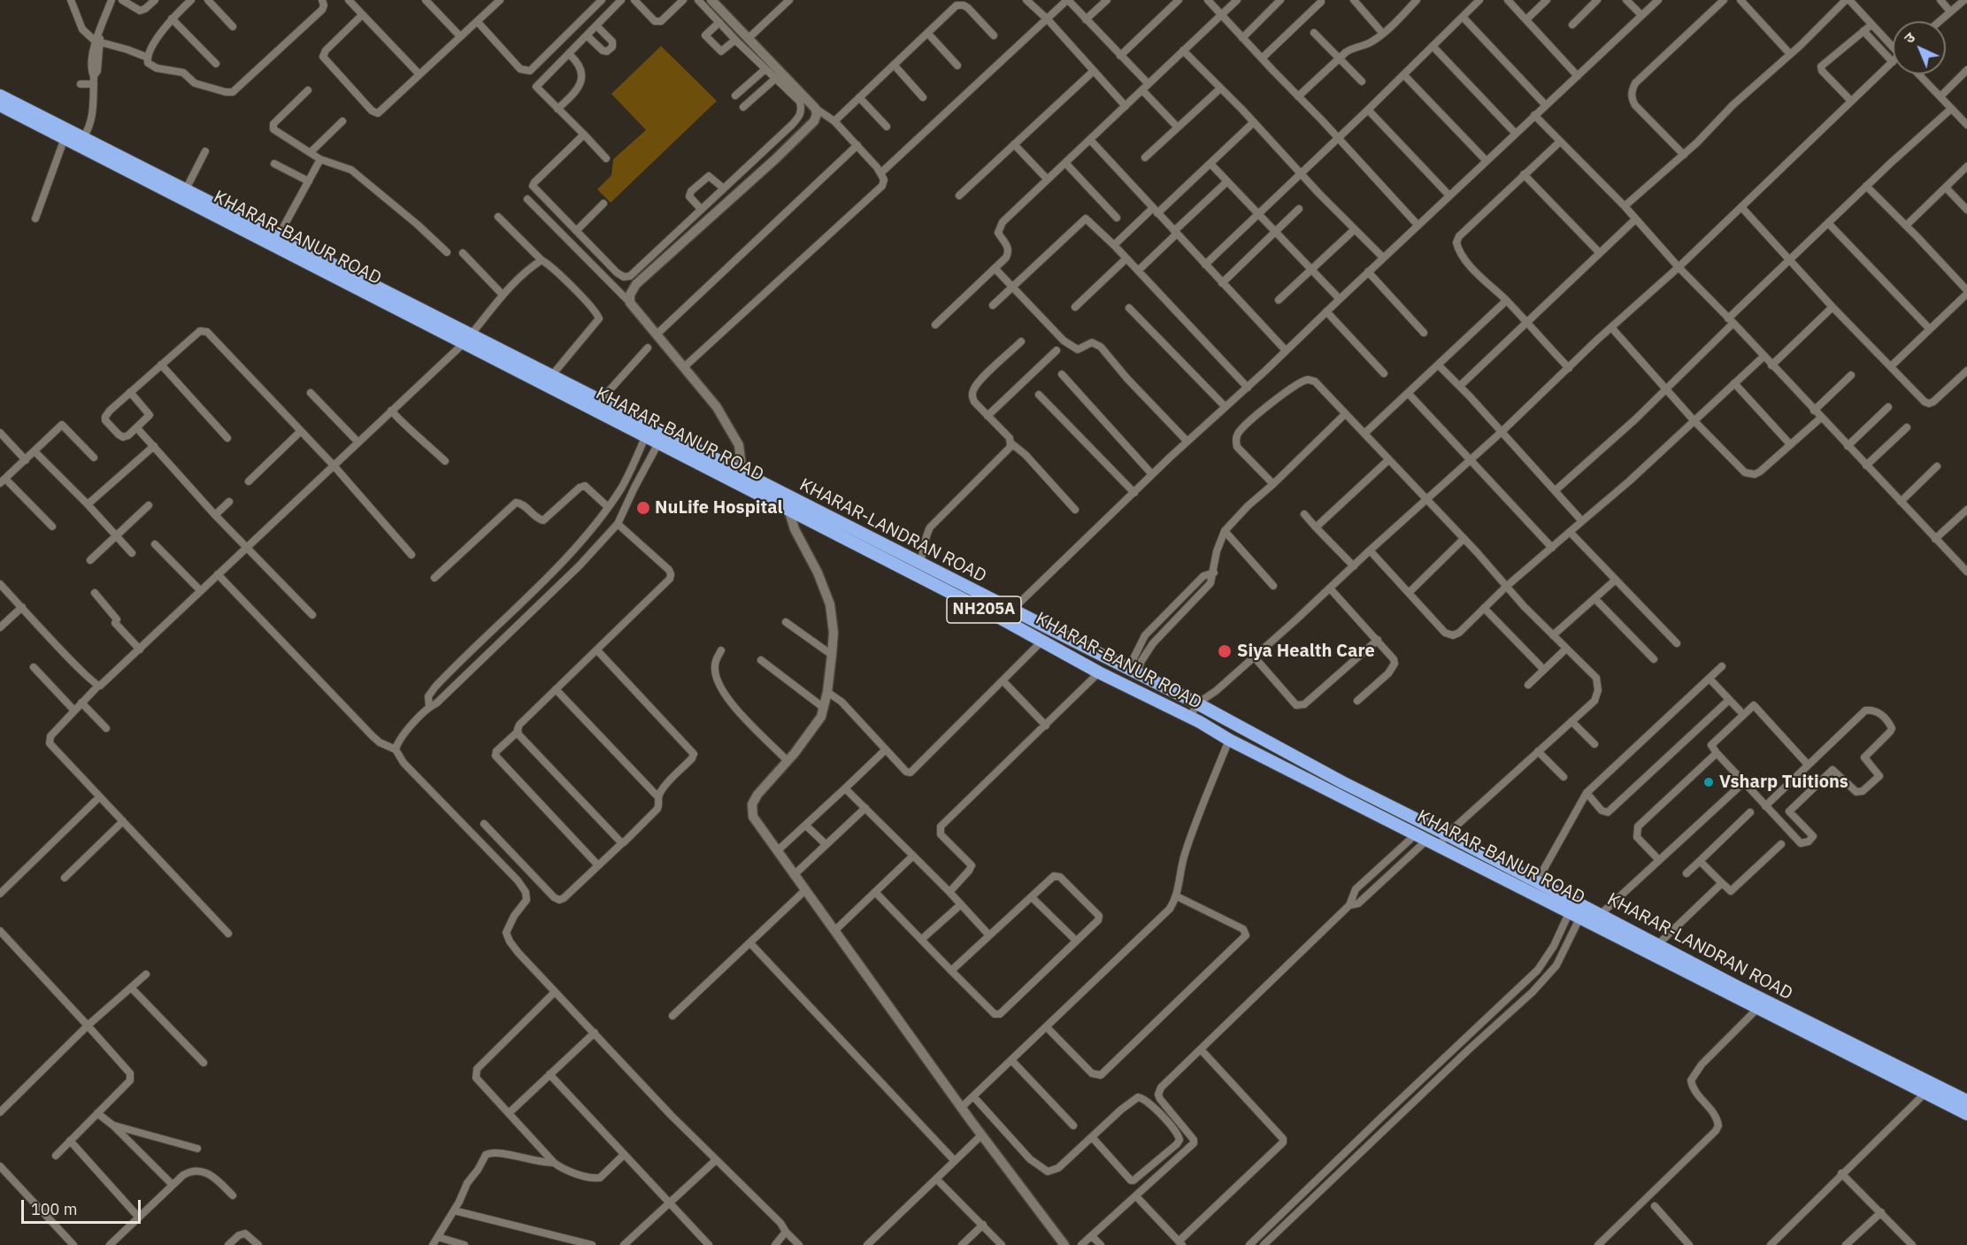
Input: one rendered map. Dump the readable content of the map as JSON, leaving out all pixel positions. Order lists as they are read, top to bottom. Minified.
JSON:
{"streets":{"highway":["KHARAR-BANUR ROAD","KHARAR-LANDRAN ROAD","NH205A"]},"crossings":[["KHARAR-BANUR ROAD","KHARAR-LANDRAN ROAD"]],"places":["NuLife Hospital","Siya Health Care","Vsharp Tuitions"],"scale_bar":"100 m","north":"top left"}
